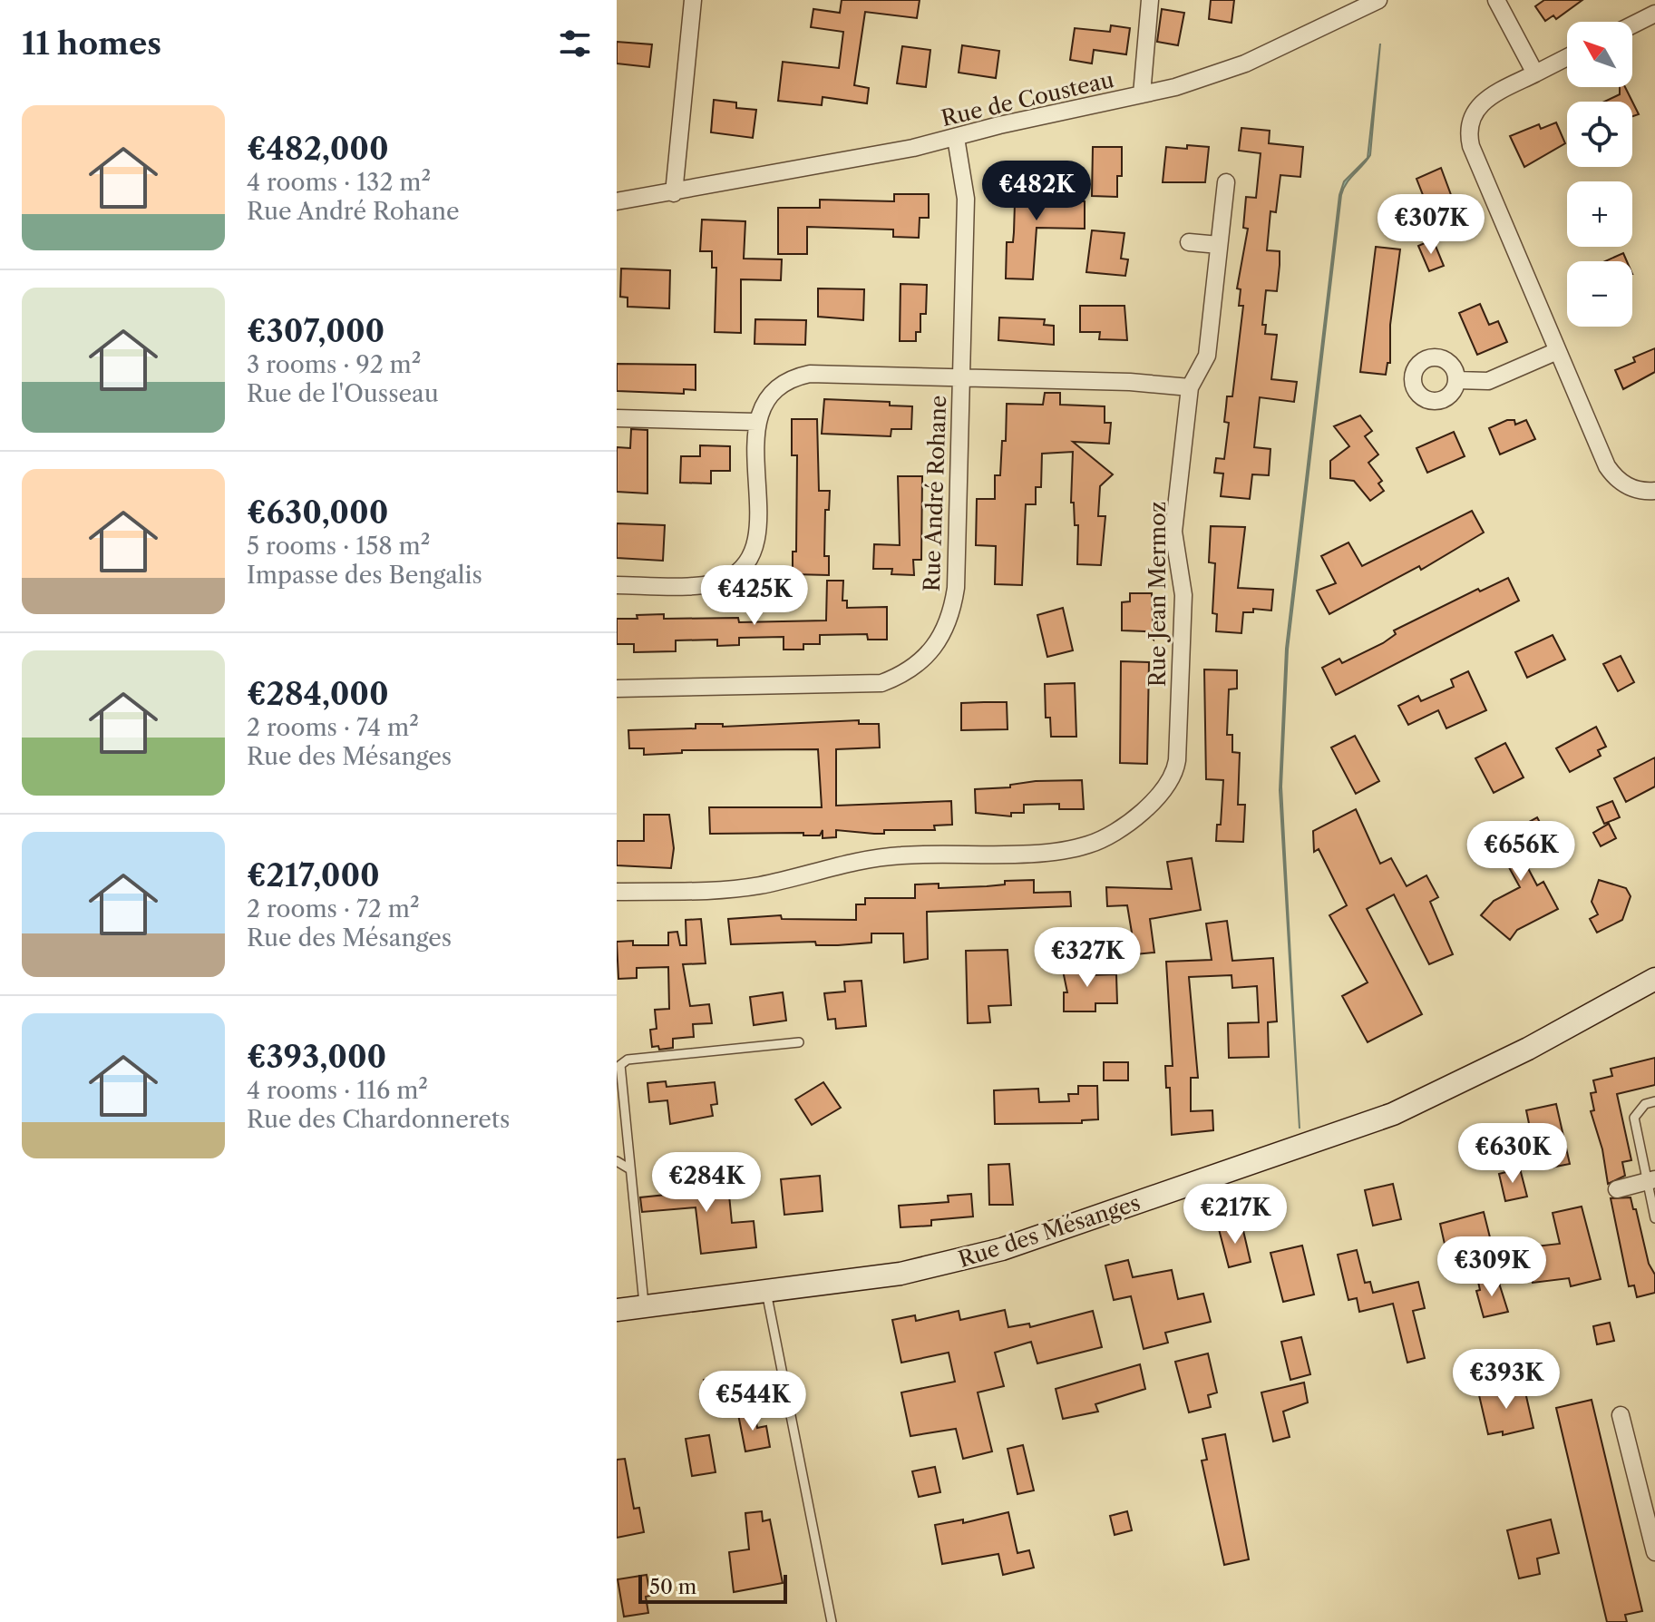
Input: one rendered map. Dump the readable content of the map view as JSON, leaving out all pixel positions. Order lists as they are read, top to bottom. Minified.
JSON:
{"streets":{"main road":["Rue des Mésanges"],"street":["Rue de Cousteau","Rue André Rohane","Rue Jean Mermoz"]},"crossings":[["Rue de Cousteau","Rue André Rohane"]],"scale_bar":"50 m","north":"top left","page":{"heading":"11 homes","map_buttons":["+","−"],"list":[{"name":"€482,000","note":"4 rooms · 132 m² · Rue André Rohane"},{"name":"€307,000","note":"3 rooms · 92 m² · Rue de l'Ousseau"},{"name":"€630,000","note":"5 rooms · 158 m² · Impasse des Bengalis"},{"name":"€284,000","note":"2 rooms · 74 m² · Rue des Mésanges"},{"name":"€217,000","note":"2 rooms · 72 m² · Rue des Mésanges"},{"name":"€393,000","note":"4 rooms · 116 m² · Rue des Chardonnerets"}],"price":["€482K","€307K","€425K","€656K","€327K","€630K","€284K","€217K","€309K","€393K","€544K"],"scale":"50 m"}}
